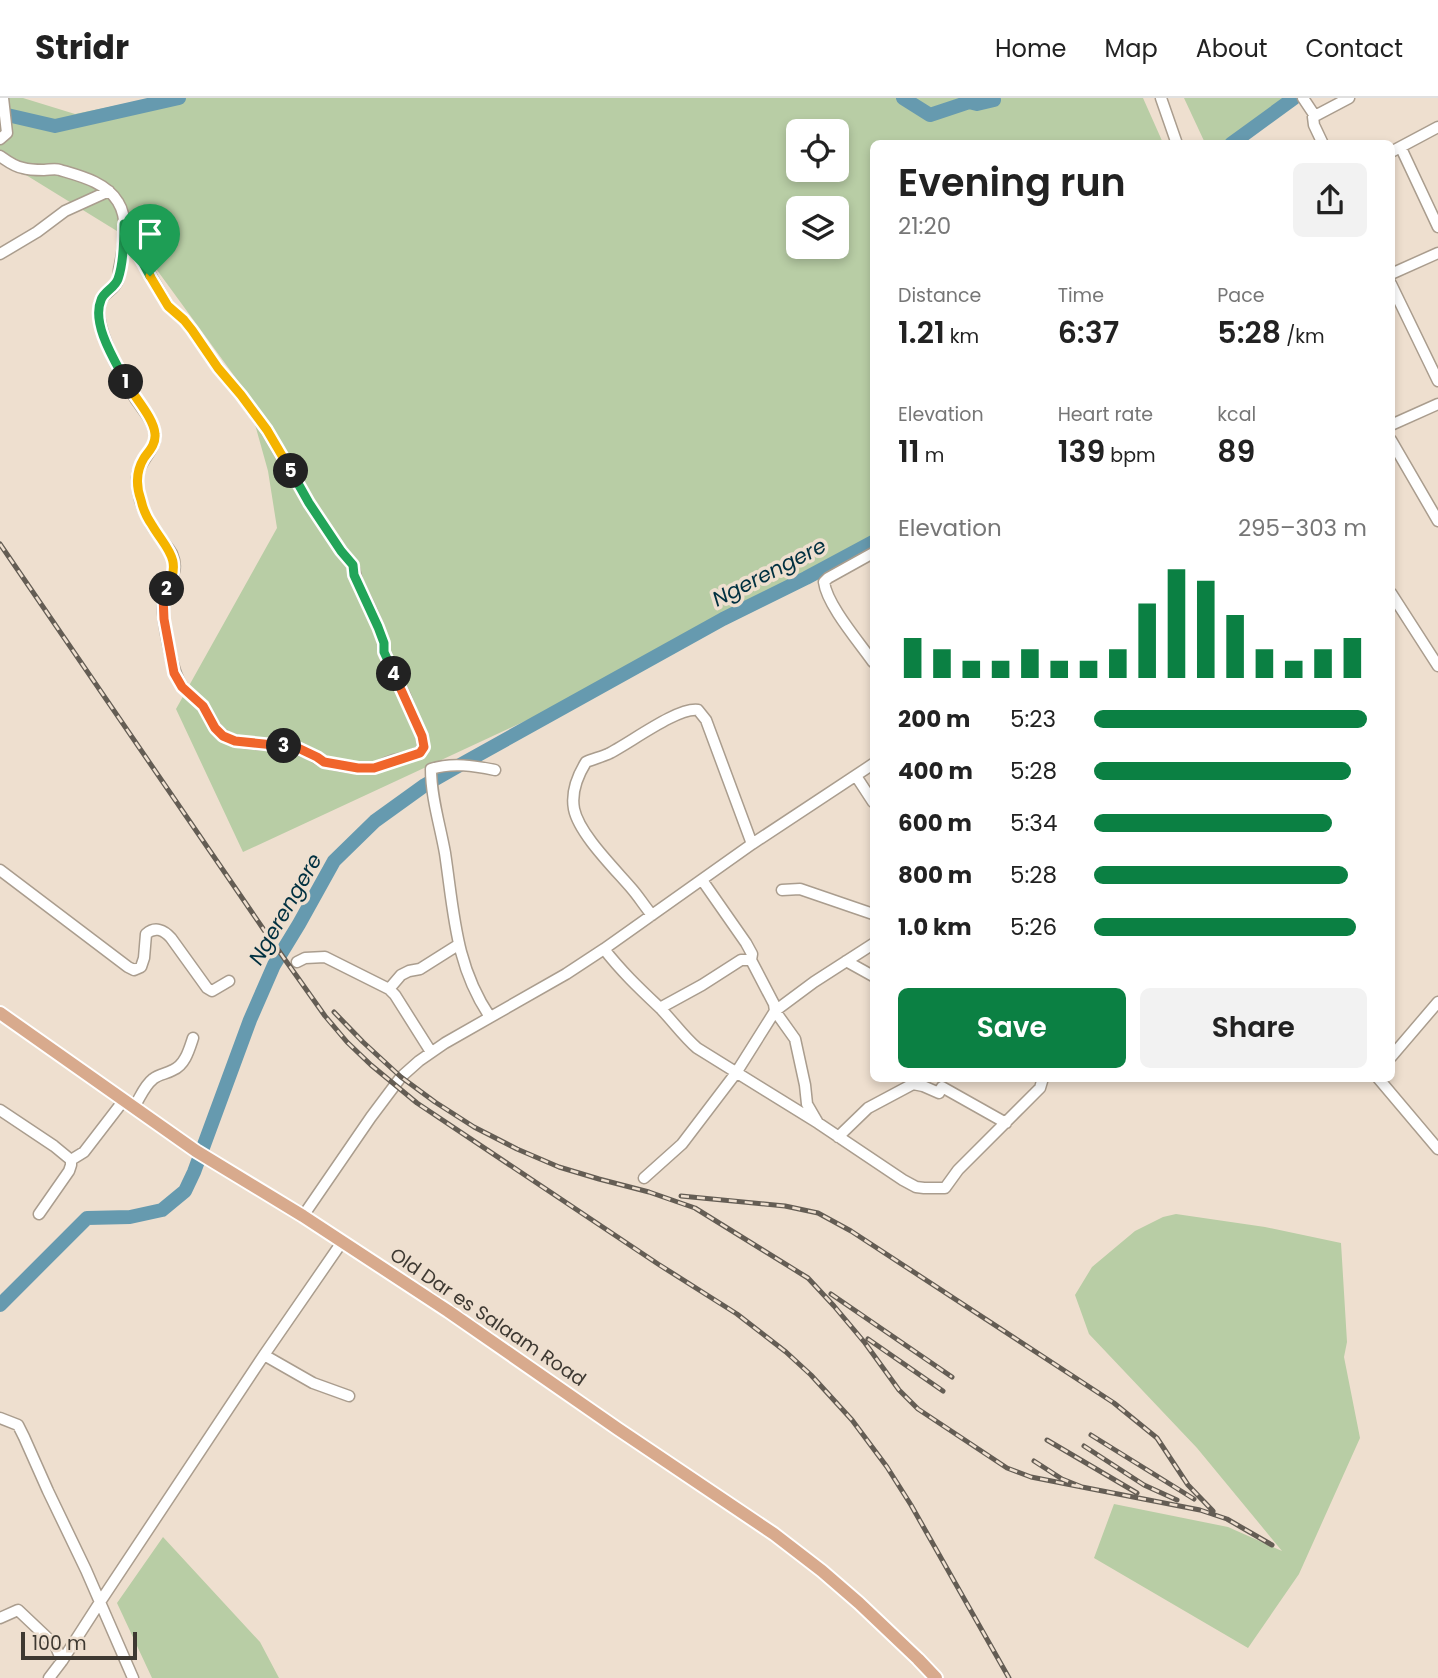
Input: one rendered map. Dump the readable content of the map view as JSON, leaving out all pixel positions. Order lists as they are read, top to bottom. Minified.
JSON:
{"streets":{"main road":["Old Dar es Salaam Road"]},"water":["Ngerengere"],"scale_bar":"100 m","page":{"header":"Stridr","nav":["Home","Map","About","Contact"],"heading":["Evening run","21:20"],"stats":[["Distance","1.21 km"],["Time","6:37"],["Pace","5:28 /km"],["Elevation","11 m"],["Heart rate","139 bpm"],["kcal","89"]],"pins":["1","5","2","4","3"],"chart":["Elevation","295–303 m"],"list":[{"name":"200 m","note":"5:23"},{"name":"400 m","note":"5:28"},{"name":"600 m","note":"5:34"},{"name":"800 m","note":"5:28"},{"name":"1.0 km","note":"5:26"}],"buttons":["Save","Share"],"scale":"100 m"}}
